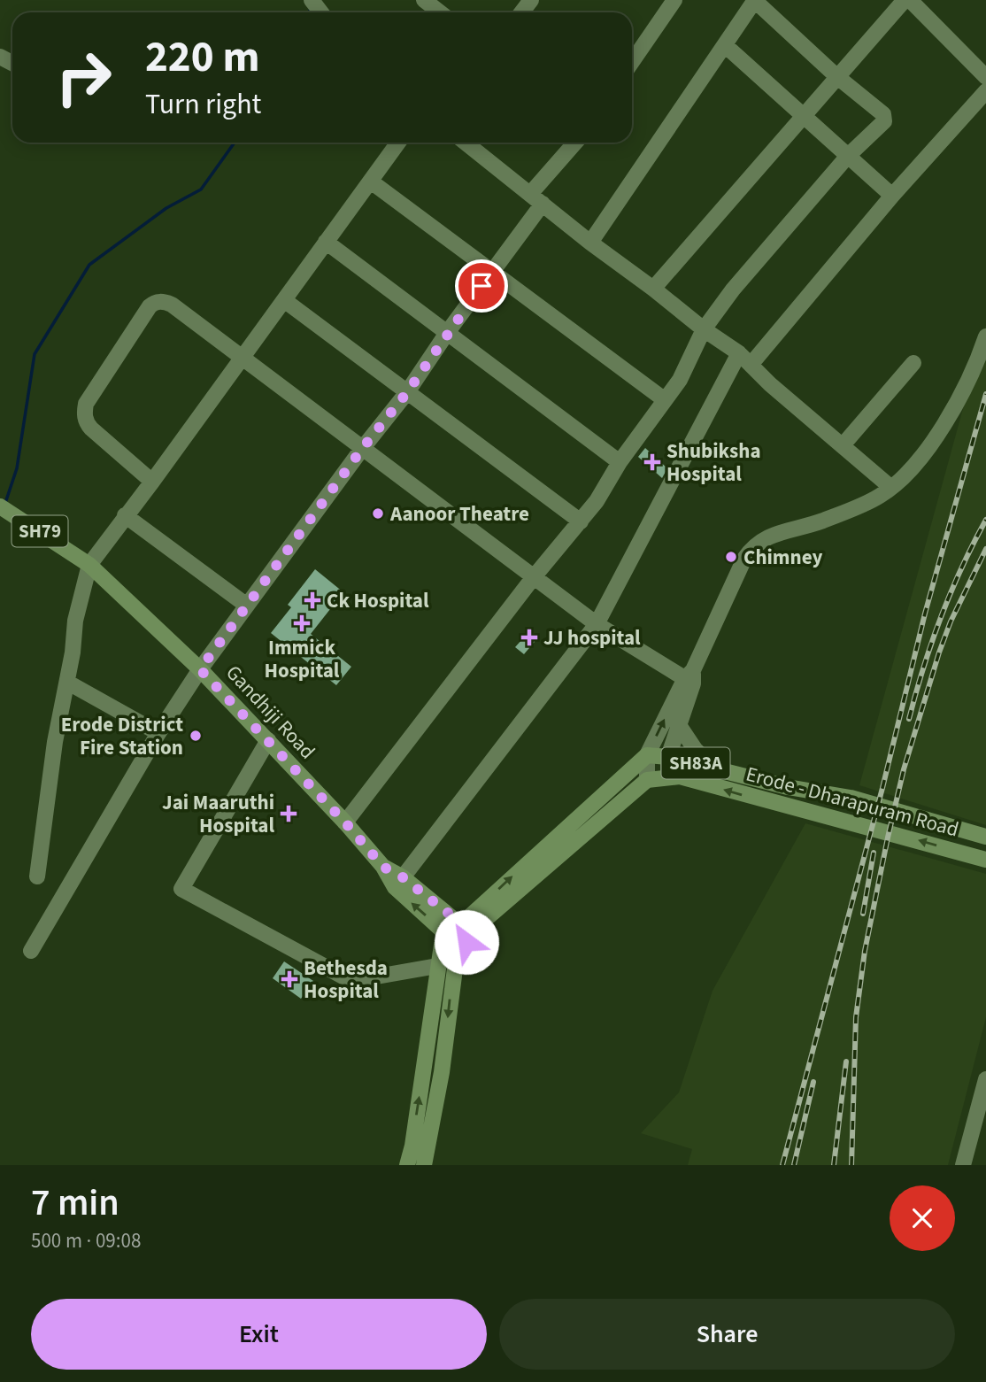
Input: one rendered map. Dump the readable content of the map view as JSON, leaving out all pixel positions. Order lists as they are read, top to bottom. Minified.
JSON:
{"streets":{"main road":["SH79","Gandhiji Road","SH83A","Erode - Dharapuram Road"]},"crossings":[["Gandhiji Road","SH83A"],["SH83A","Erode - Dharapuram Road"]],"places":{"health":["Shubiksha Hospital","Ck Hospital","Immick Hospital","JJ hospital","Jai Maaruthi Hospital","Bethesda Hospital"],"other":["Aanoor Theatre","Chimney","Erode District Fire Station"]},"page":{"turn":["220 m","Turn right"],"heading":["7 min","500 m · 09:08"],"buttons":["Exit","Share"]}}
